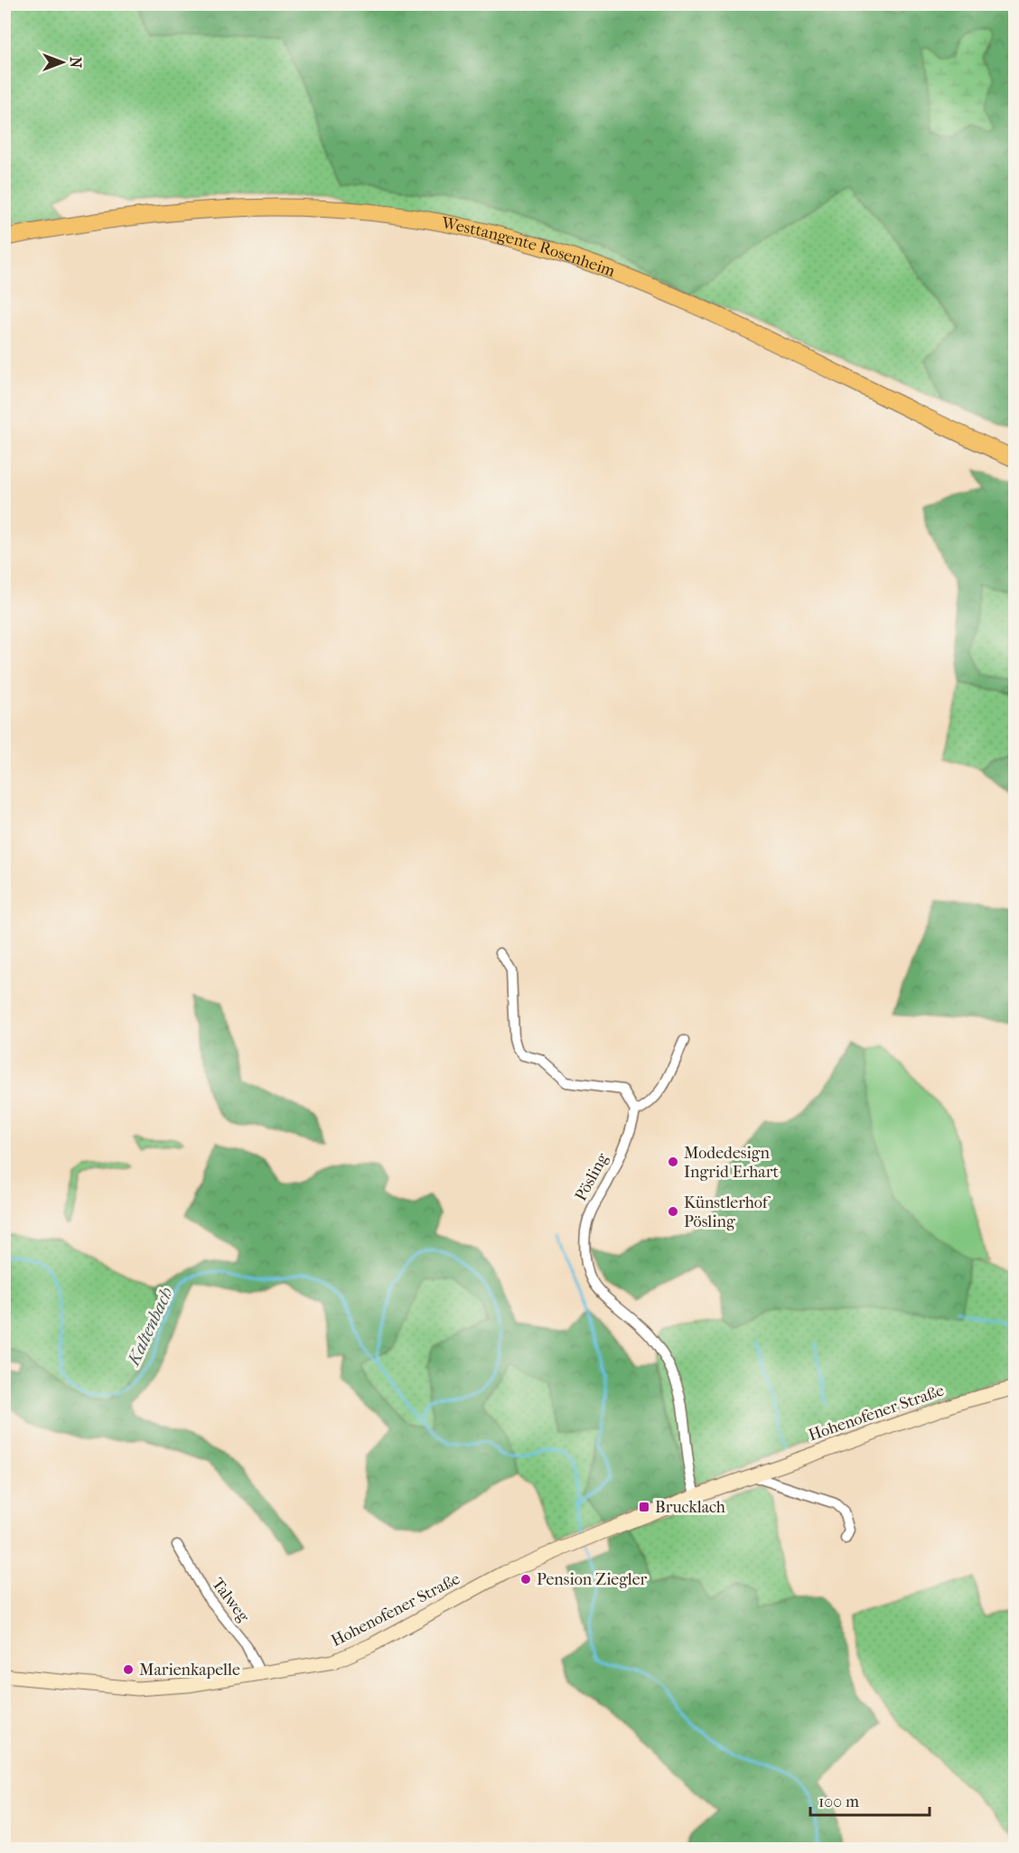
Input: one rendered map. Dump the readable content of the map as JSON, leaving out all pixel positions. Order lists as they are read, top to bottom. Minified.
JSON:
{"streets":{"highway":["Westtangente Rosenheim"],"main road":["Hohenofener Straße"],"street":["Pösling","Talweg"]},"crossings":[["Pösling","Hohenofener Straße"],["Hohenofener Straße","Talweg"]],"water":["Kaltenbach"],"places":{"other":["Modedesign Ingrid Erhart","Künstlerhof Pösling","Pension Ziegler","Marienkapelle"],"transit":["Brucklach"]},"scale_bar":"100 m","north":"right"}
